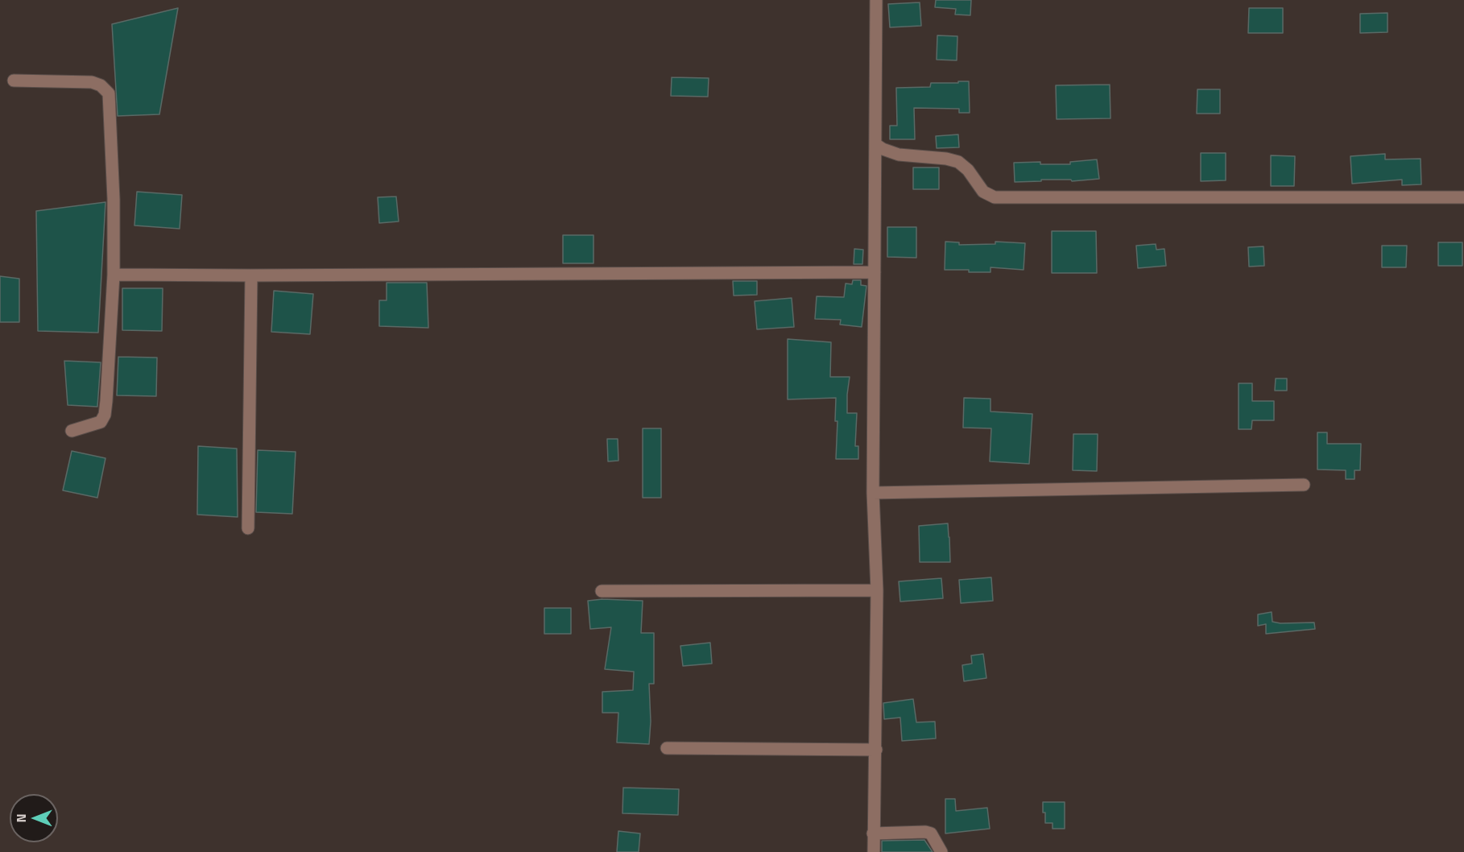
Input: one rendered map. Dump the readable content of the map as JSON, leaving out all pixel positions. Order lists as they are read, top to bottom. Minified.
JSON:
{"north":"left"}
